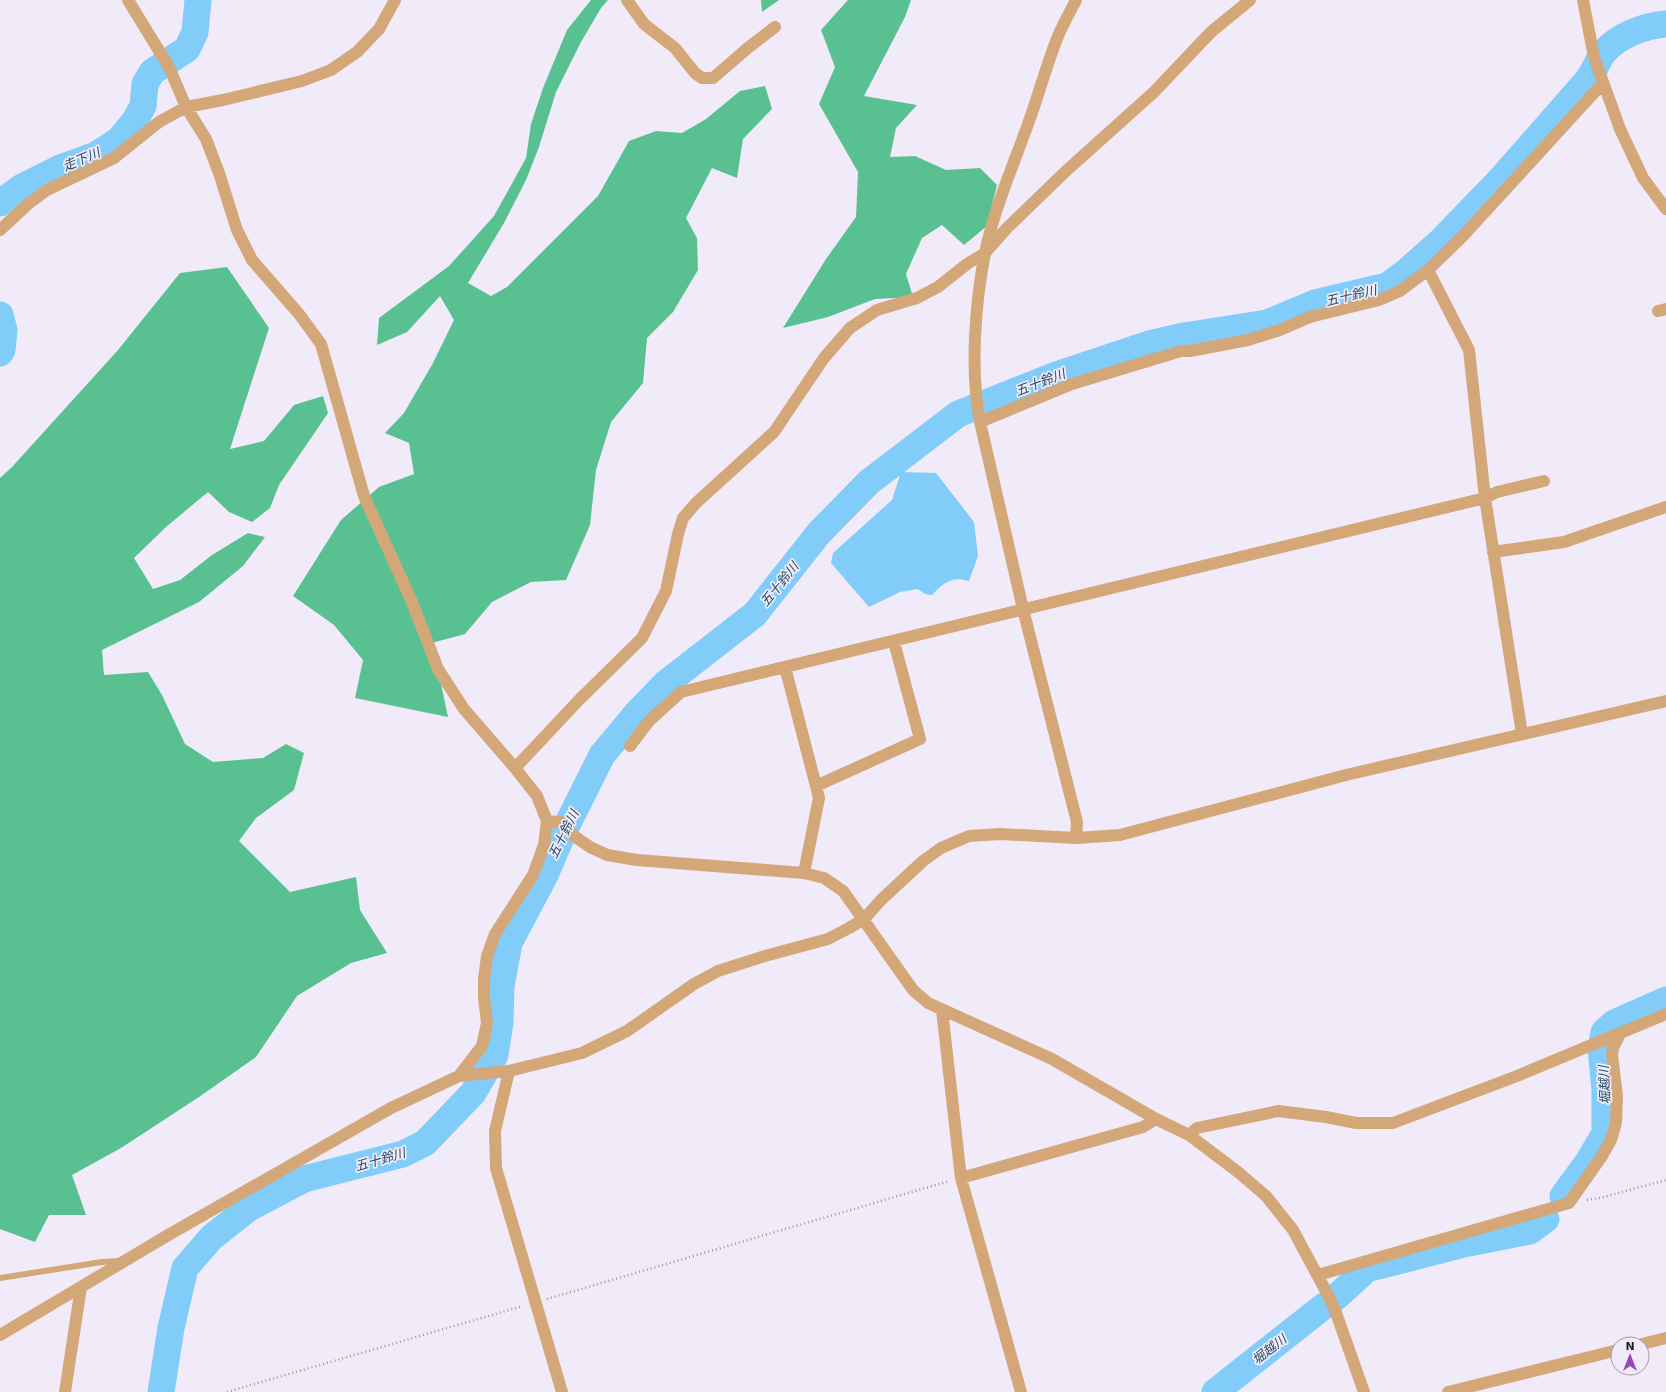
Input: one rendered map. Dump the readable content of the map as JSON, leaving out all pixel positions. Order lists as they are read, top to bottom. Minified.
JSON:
{"water":["走下川","五十鈴川","堀越川"],"north":"top"}
